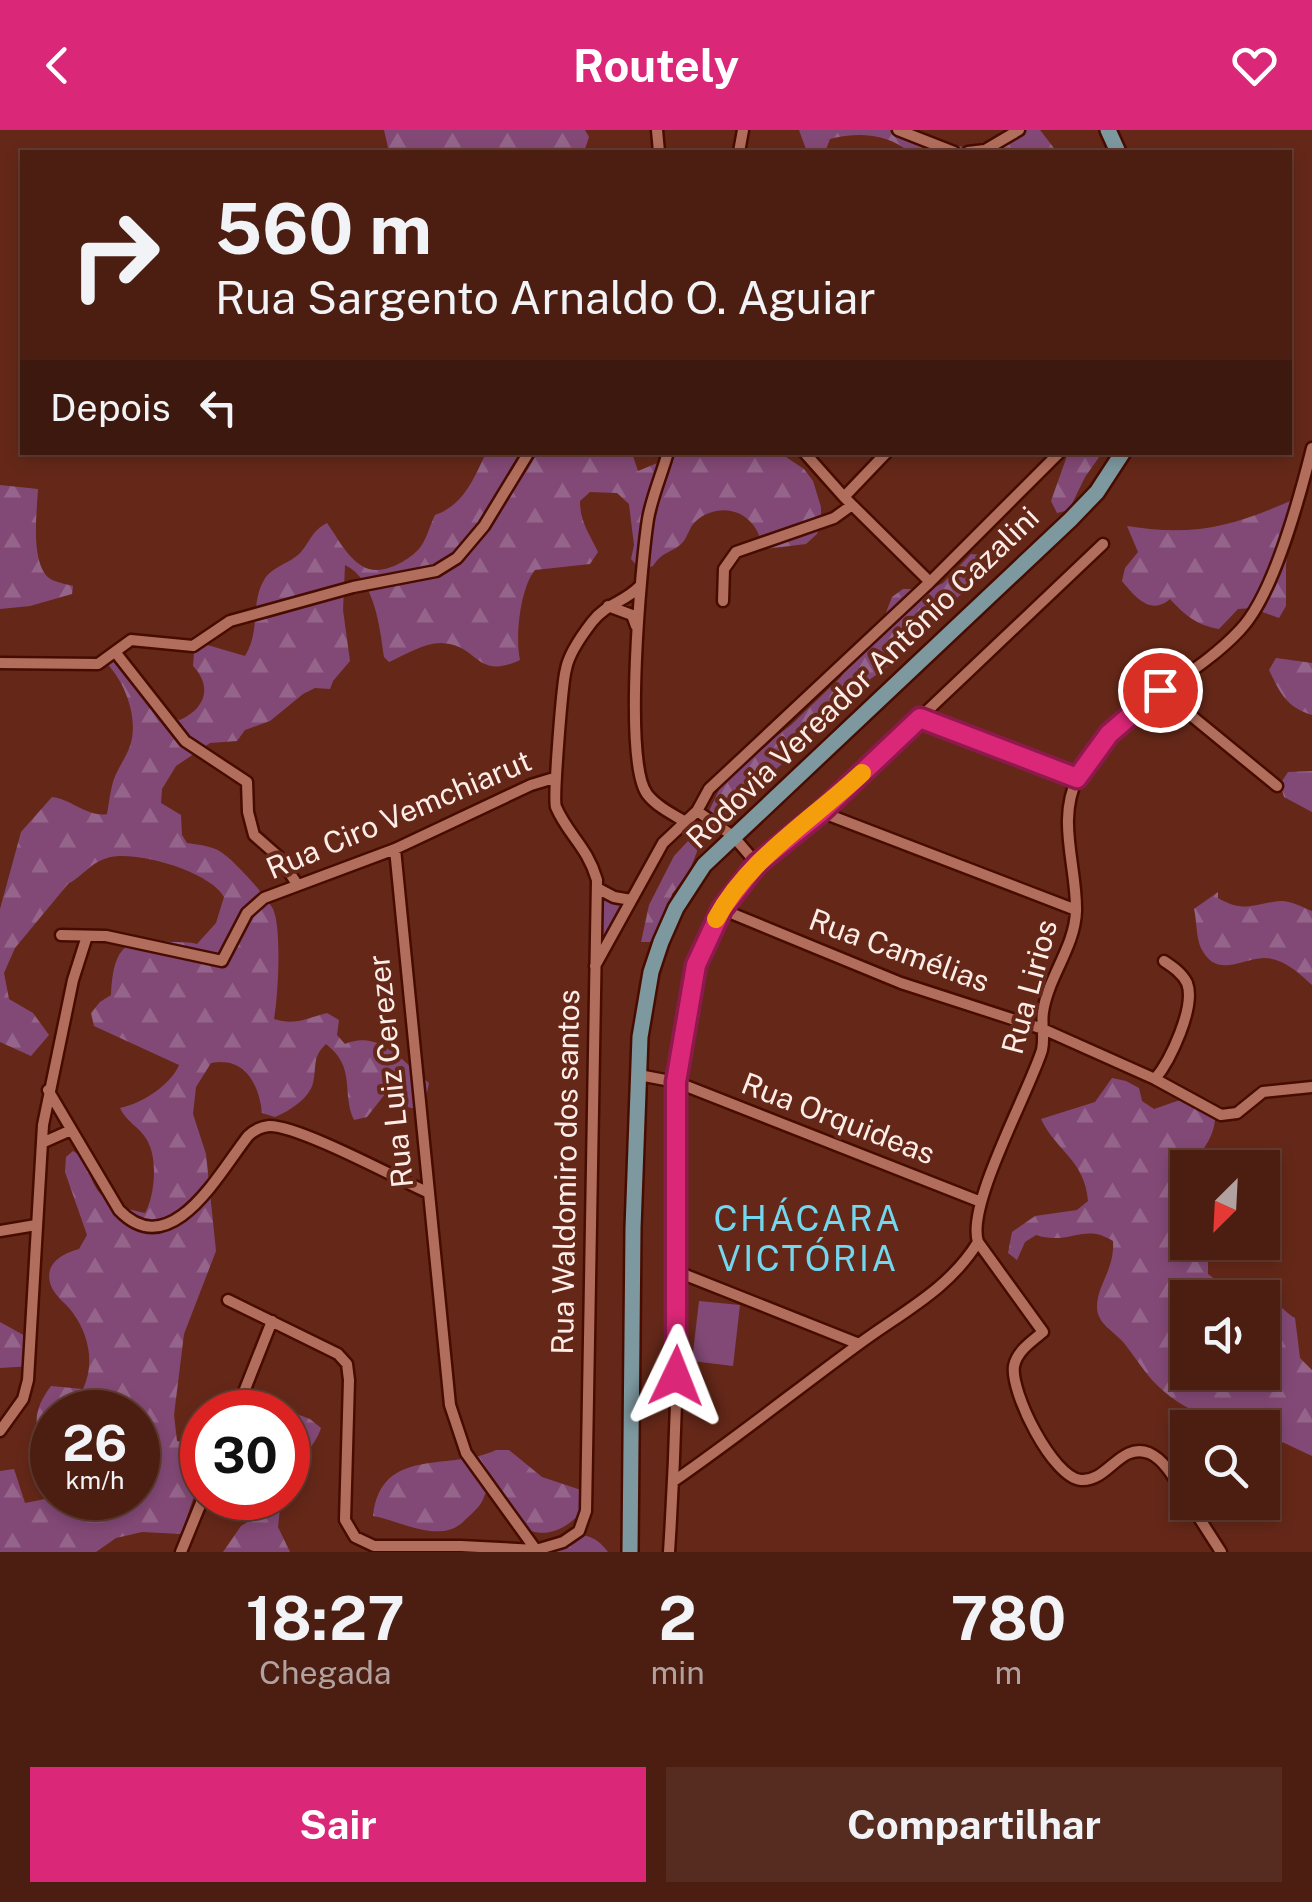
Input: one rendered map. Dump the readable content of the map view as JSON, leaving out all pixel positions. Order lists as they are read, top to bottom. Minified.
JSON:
{"streets":{"main road":["Rodovia Vereador Antônio Cazalini"],"street":["Rua Ciro Vemchiarut","Rua Camélias","Rua Lirios","Rua Luiz Cerezer","Rua Orquideas","Rua Waldomiro dos santos"]},"crossings":[["Rodovia Vereador Antônio Cazalini","Rua Orquideas"],["Rua Ciro Vemchiarut","Rua Luiz Cerezer"],["Rua Ciro Vemchiarut","Rua Waldomiro dos santos"],["Rua Camélias","Rua Lirios"],["Rua Lirios","Rua Orquideas"],["Rua Luiz Cerezer","Rua Waldomiro dos santos"]],"districts":["CHÁCARA VICTÓRIA"],"north":"bottom left","page":{"header":"Routely","turn":["560 m","Rua Sargento Arnaldo O. Aguiar"],"then":"Depois","speed":"26 km/h","limit":"30","eta":["18:27","Chegada","2","min","780","m"],"buttons":["Sair","Compartilhar"]}}
